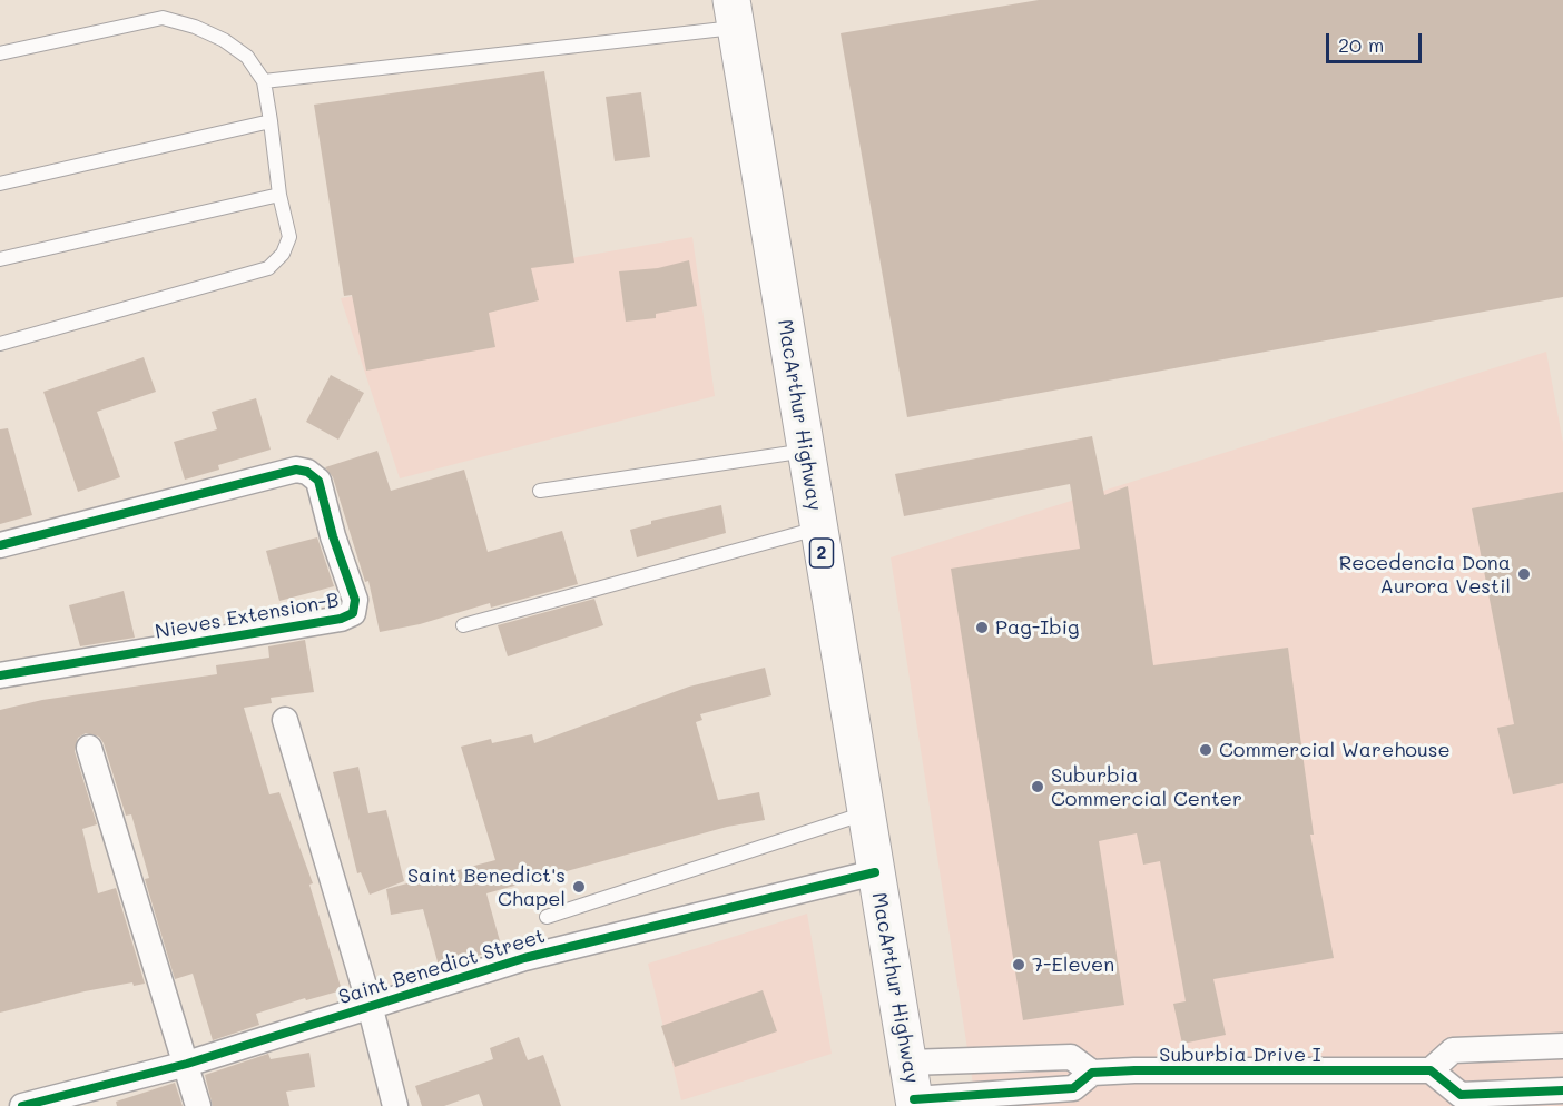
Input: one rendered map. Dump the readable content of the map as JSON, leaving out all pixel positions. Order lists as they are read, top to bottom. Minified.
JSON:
{"streets":{"highway":["MacArthur Highway","2"],"street":["Nieves Extension-B","Saint Benedict Street","Suburbia Drive I"]},"crossings":[["MacArthur Highway","Saint Benedict Street"],["MacArthur Highway","Suburbia Drive I"]],"places":["Recedencia Dona Aurora Vestil","Pag-Ibig","Commercial Warehouse","Suburbia Commercial Center","Saint Benedict's Chapel","7-Eleven"],"scale_bar":"20 m"}
